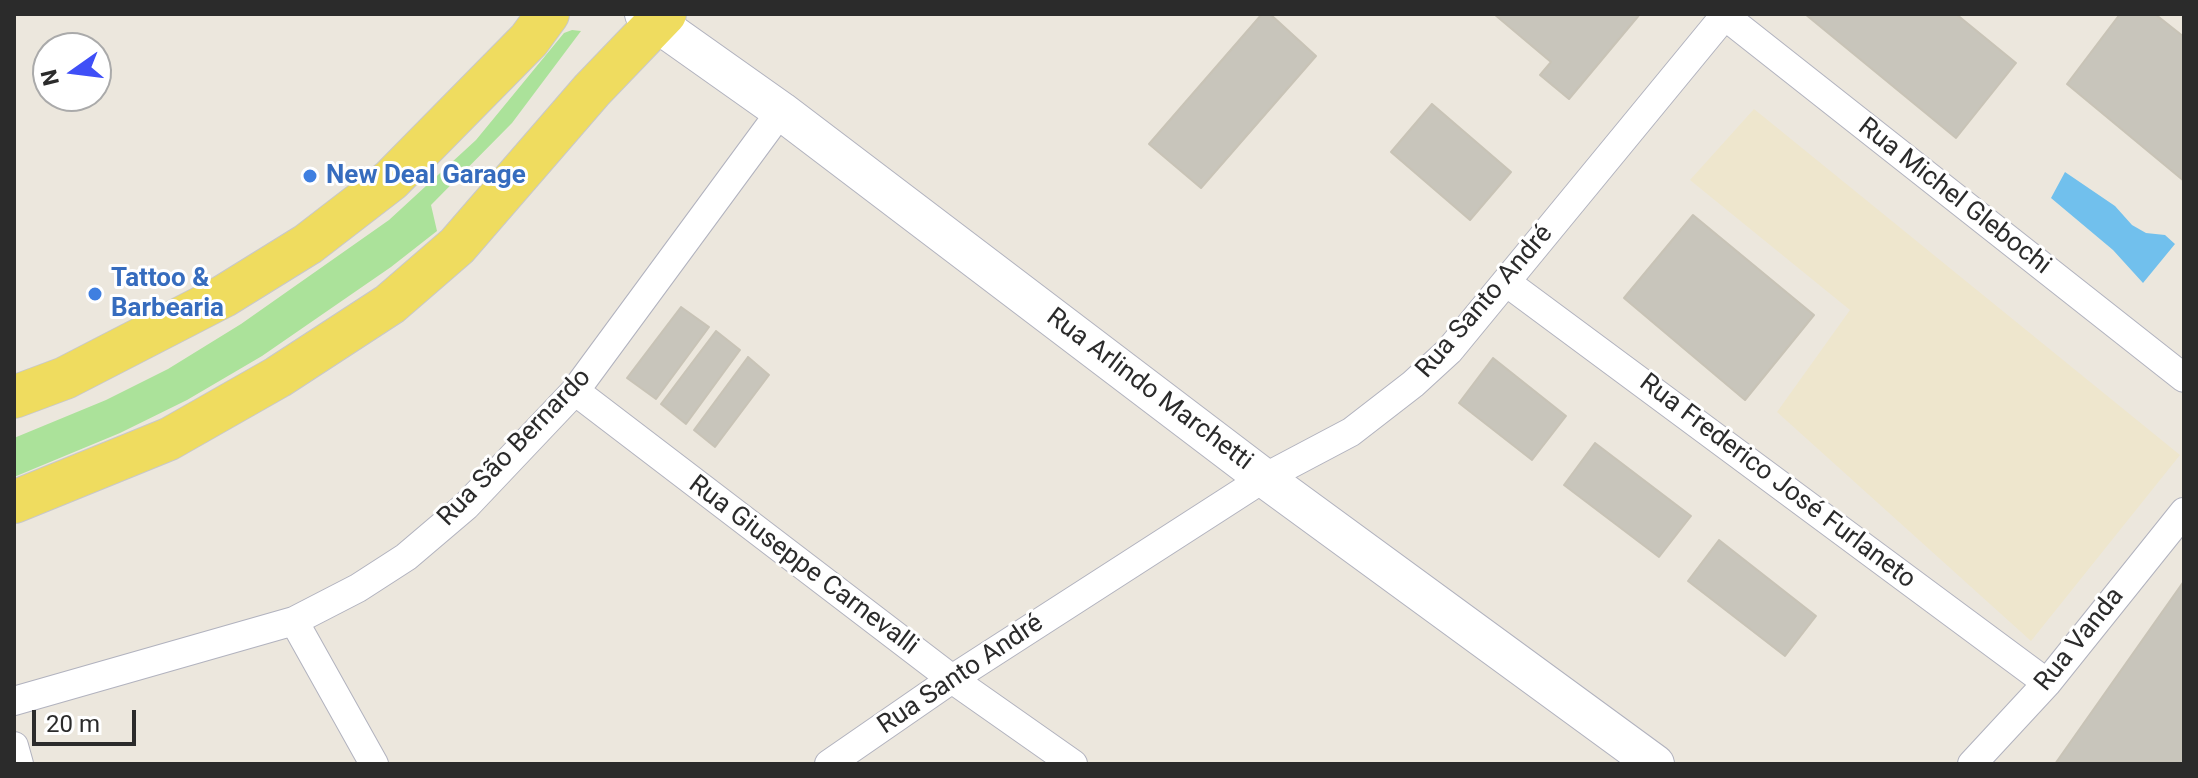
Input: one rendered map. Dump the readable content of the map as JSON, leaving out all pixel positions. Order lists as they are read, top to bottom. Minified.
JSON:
{"streets":{"street":["Rua Michel Glebochi","Rua Santo André","Rua Arlindo Marchetti","Rua São Bernardo","Rua Frederico José Furlaneto","Rua Giuseppe Carnevalli","Rua Vanda"]},"crossings":[["Rua Michel Glebochi","Rua Santo André"],["Rua Santo André","Rua Arlindo Marchetti"],["Rua Santo André","Rua Frederico José Furlaneto"],["Rua Santo André","Rua Giuseppe Carnevalli"],["Rua Arlindo Marchetti","Rua São Bernardo"],["Rua São Bernardo","Rua Giuseppe Carnevalli"],["Rua Frederico José Furlaneto","Rua Vanda"]],"places":["New Deal Garage","Tattoo & Barbearia"],"scale_bar":"20 m","north":"left"}
